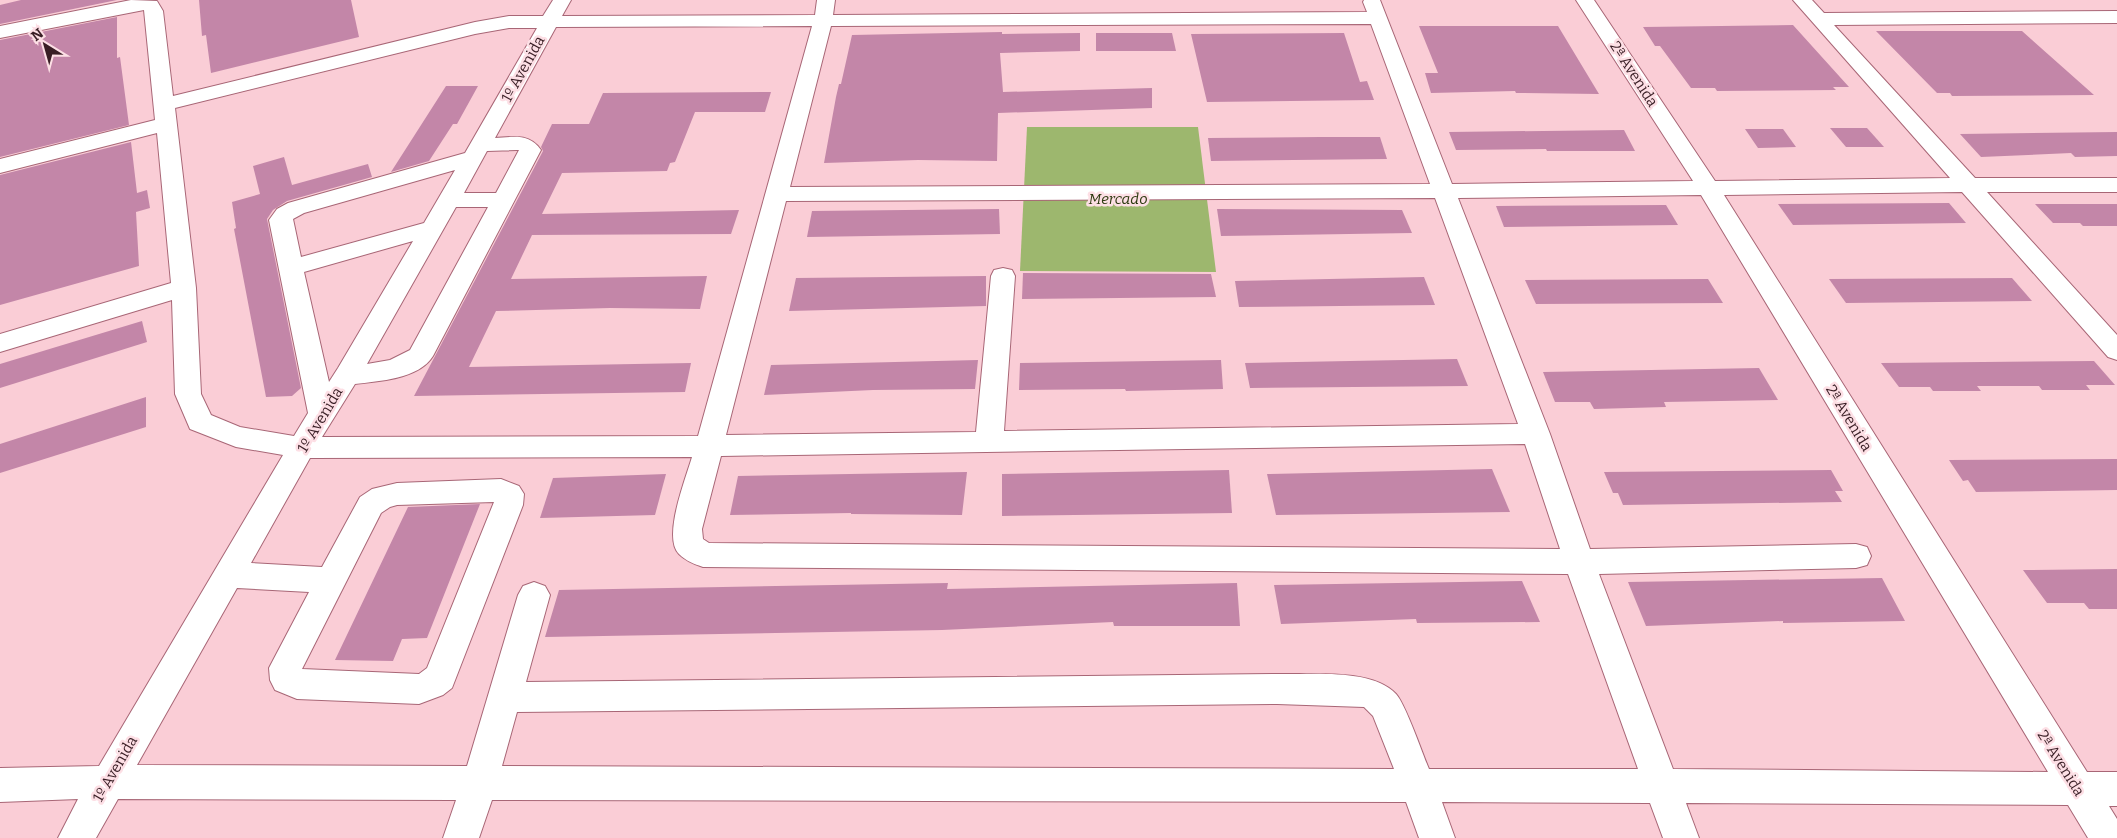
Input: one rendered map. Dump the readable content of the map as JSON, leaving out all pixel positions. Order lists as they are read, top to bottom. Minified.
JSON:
{"streets":{"street":["1º Avenida","2ª Avenida"]},"parks":["Mercado"],"north":"top left"}
